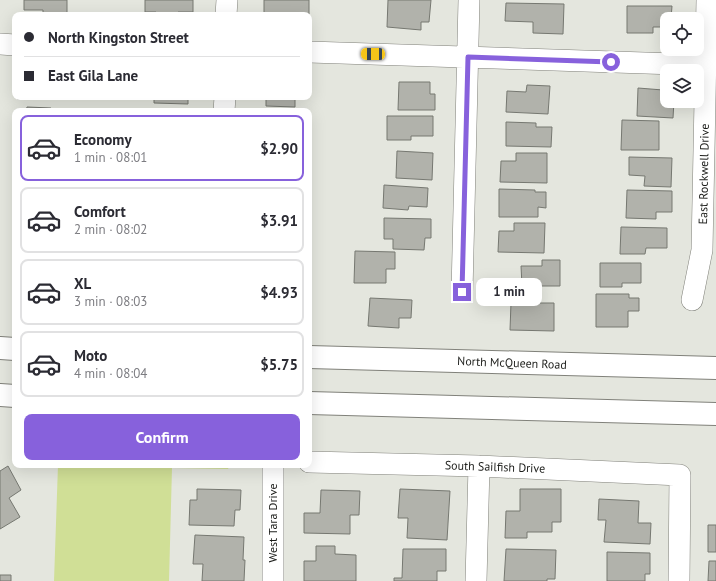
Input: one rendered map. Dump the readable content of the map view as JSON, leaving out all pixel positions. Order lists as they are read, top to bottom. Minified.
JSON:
{"streets":{"main road":["North McQueen Road"],"street":["East Rockwell Drive","South Sailfish Drive","West Tara Drive"]},"page":{"banner":["North Kingston Street","East Gila Lane"],"list":[{"name":"Economy","note":"1 min · 08:01","value":"$2.90"},{"name":"Comfort","note":"2 min · 08:02","value":"$3.91"},{"name":"XL","note":"3 min · 08:03","value":"$4.93"},{"name":"Moto","note":"4 min · 08:04","value":"$5.75"}],"bubble":"1 min","buttons":"Confirm"}}
